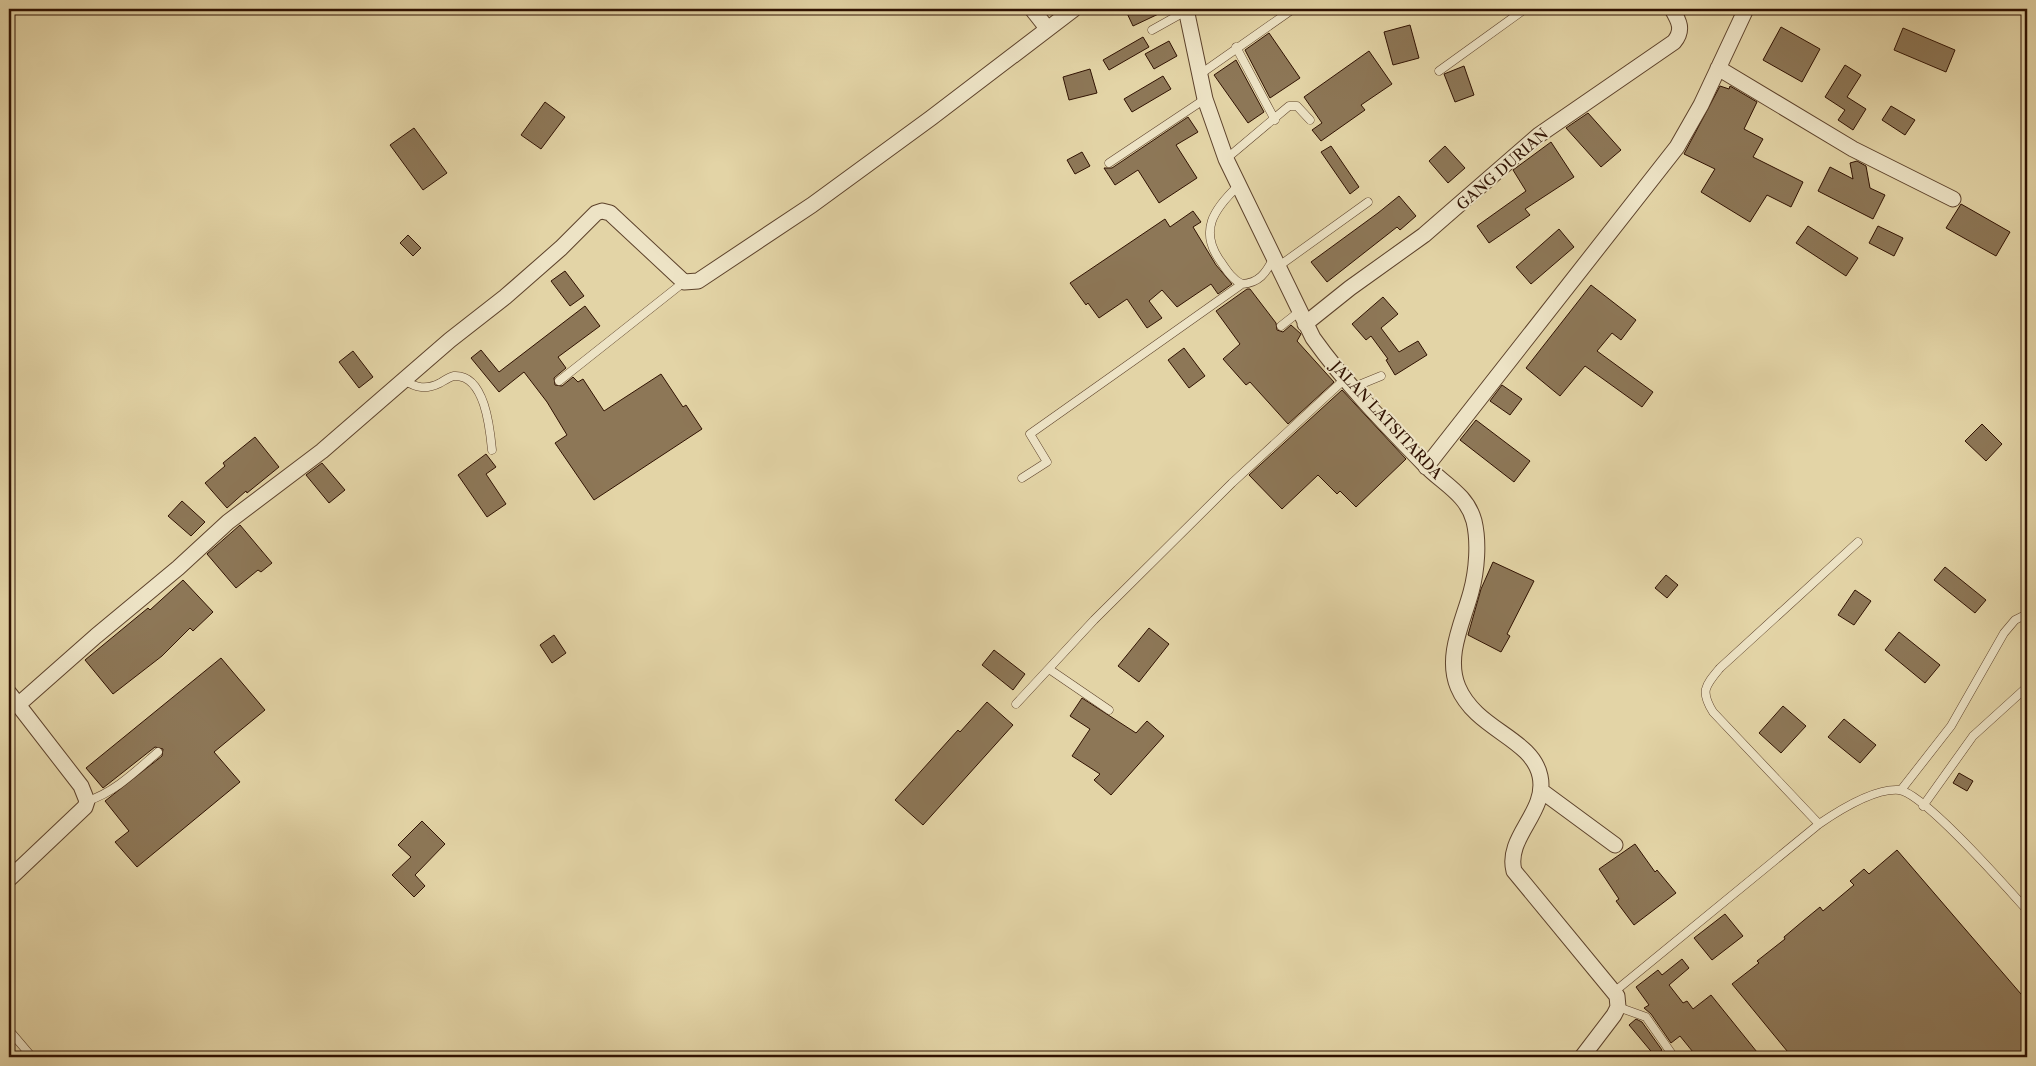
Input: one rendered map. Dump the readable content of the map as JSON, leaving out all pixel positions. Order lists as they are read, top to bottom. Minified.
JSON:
{"streets":{"street":["GANG DURIAN","JALAN LATSITARDA"]},"crossings":[["GANG DURIAN","JALAN LATSITARDA"]]}
